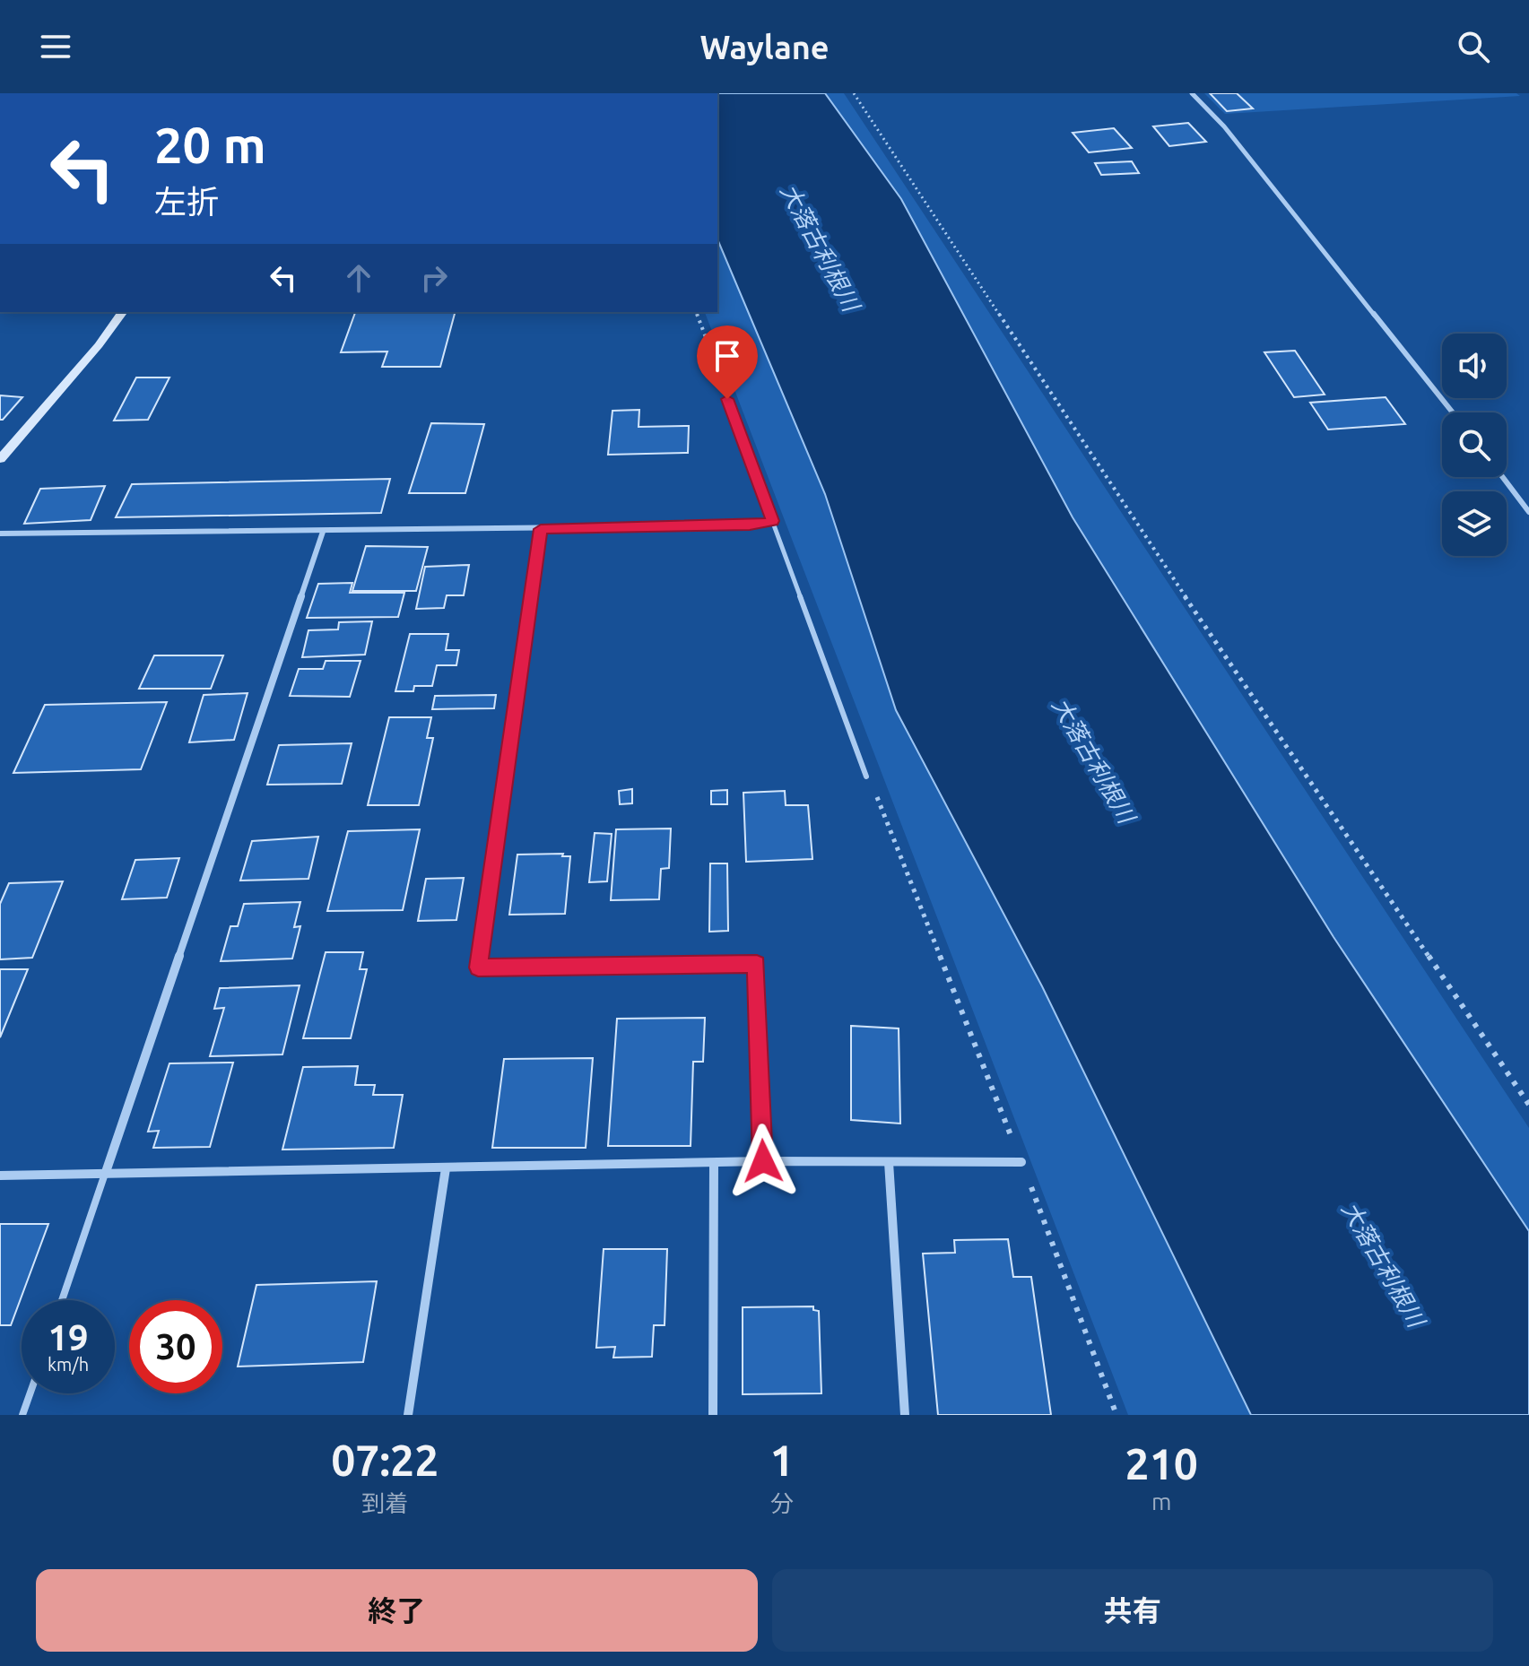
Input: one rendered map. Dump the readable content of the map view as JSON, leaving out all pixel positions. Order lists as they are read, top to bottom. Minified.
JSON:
{"water":["大落古利根川"],"page":{"header":"Waylane","turn":["20 m","左折"],"speed":"19 km/h","limit":"30","eta":["07:22","到着","1","分","210","m"],"buttons":["終了","共有"]}}
